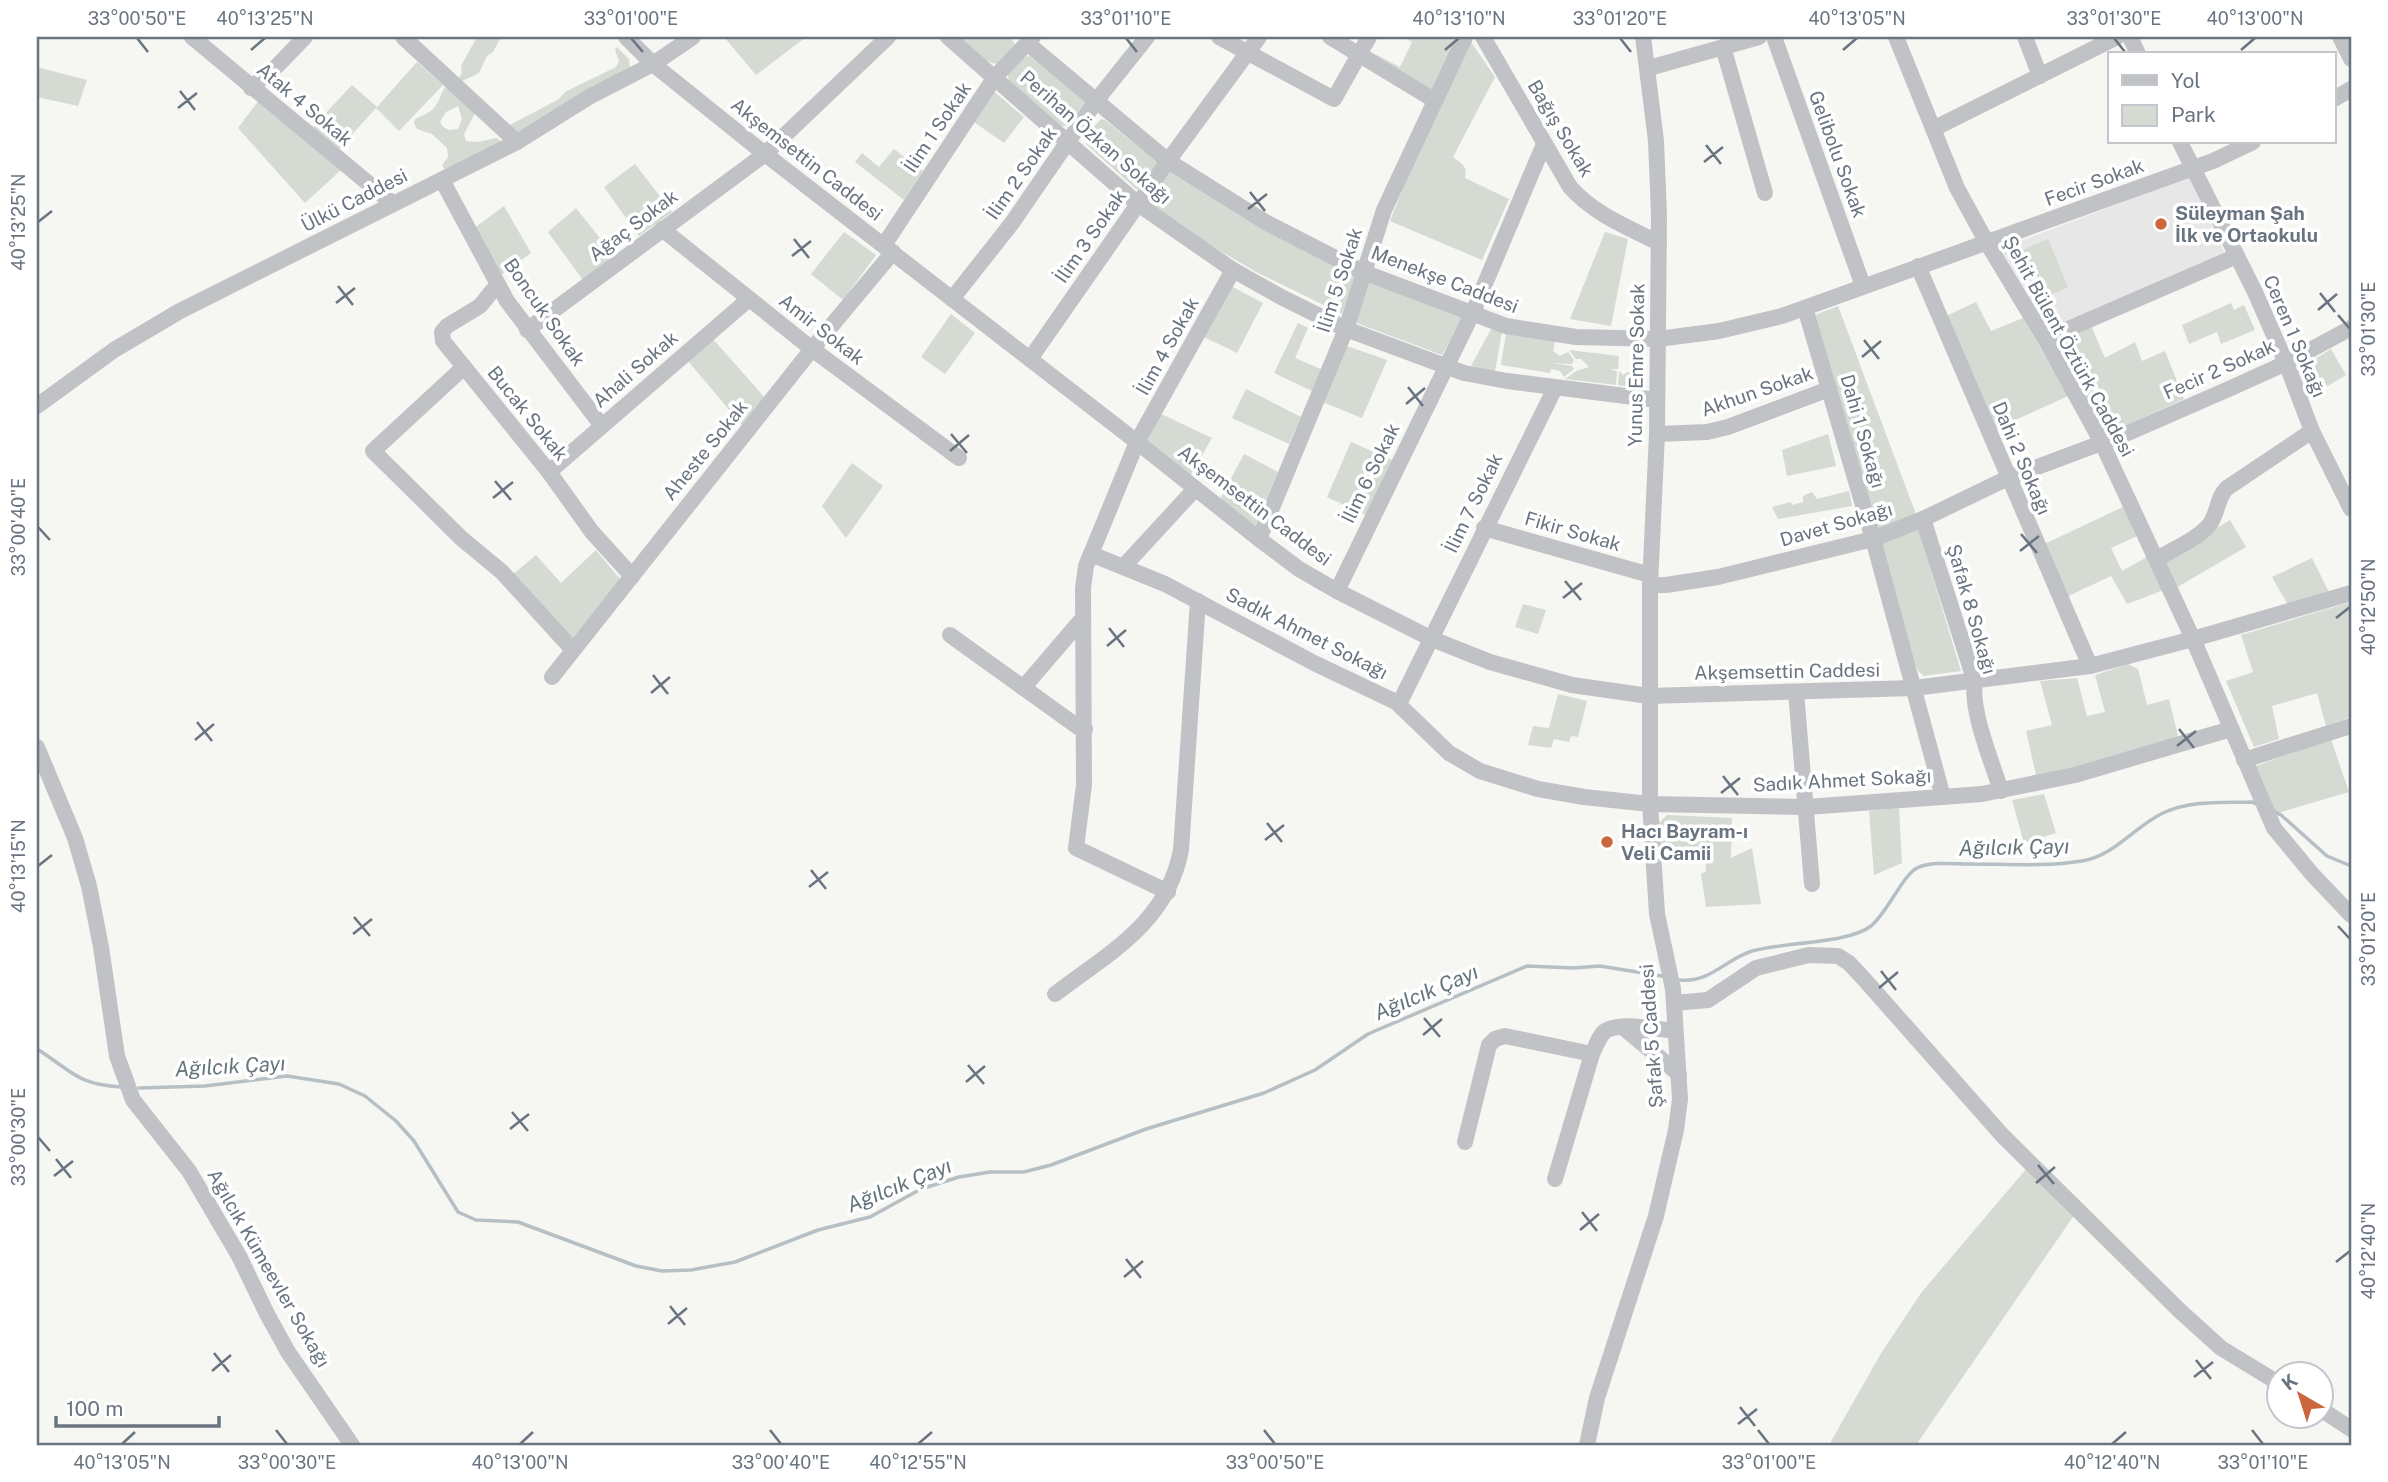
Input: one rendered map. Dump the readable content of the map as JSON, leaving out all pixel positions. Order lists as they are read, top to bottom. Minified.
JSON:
{"streets":{"street":["Atak 4 Sokak","İlim 1 Sokak","Bağış Sokak","Perihan Özkan Sokağı","Gelibolu Sokak","Akşemsettin Caddesi","İlim 2 Sokak","Fecir Sokak","Ülkü Caddesi","Ağaç Sokak","İlim 3 Sokak","Menekşe Caddesi","İlim 5 Sokak","Boncuk Sokak","Amir Sokak","Ceren 1 Sokağı","İlim 4 Sokak","Şehit Bülent Öztürk Caddesi","Yunus Emre Sokak","Ahali Sokak","Fecir 2 Sokak","Akhun Sokak","Bucak Sokak","Dahi 1 Sokağı","Aheste Sokak","Dahi 2 Sokağı","İlim 6 Sokak","İlim 7 Sokak","Davet Sokağı","Fikir Sokak","Şafak 8 Sokağı","Sadık Ahmet Sokağı","Şafak 5 Caddesi","Ağılcık Kümeevler Sokağı"]},"crossings":[["Atak 4 Sokak","Ülkü Caddesi"],["İlim 1 Sokak","Perihan Özkan Sokağı"],["İlim 1 Sokak","Akşemsettin Caddesi"],["İlim 1 Sokak","Menekşe Caddesi"],["İlim 1 Sokak","Aheste Sokak"],["Bağış Sokak","Yunus Emre Sokak"],["Bağış Sokak","İlim 6 Sokak"],["Perihan Özkan Sokağı","İlim 2 Sokak"],["Perihan Özkan Sokağı","İlim 3 Sokak"],["Perihan Özkan Sokağı","İlim 5 Sokak"],["Perihan Özkan Sokağı","İlim 4 Sokak"],["Perihan Özkan Sokağı","Yunus Emre Sokak"],["Perihan Özkan Sokağı","İlim 6 Sokak"],["Perihan Özkan Sokağı","İlim 7 Sokak"],["Gelibolu Sokak","Menekşe Caddesi"],["Akşemsettin Caddesi","İlim 2 Sokak"],["Akşemsettin Caddesi","Ülkü Caddesi"],["Akşemsettin Caddesi","Ağaç Sokak"],["Akşemsettin Caddesi","İlim 3 Sokak"],["Akşemsettin Caddesi","İlim 5 Sokak"],["Akşemsettin Caddesi","İlim 4 Sokak"],["Akşemsettin Caddesi","Şehit Bülent Öztürk Caddesi"],["Akşemsettin Caddesi","Yunus Emre Sokak"],["Akşemsettin Caddesi","Dahi 1 Sokağı"],["Akşemsettin Caddesi","Aheste Sokak"],["Akşemsettin Caddesi","Dahi 2 Sokağı"],["Akşemsettin Caddesi","İlim 6 Sokak"],["Akşemsettin Caddesi","İlim 7 Sokak"],["Akşemsettin Caddesi","Şafak 8 Sokağı"],["Akşemsettin Caddesi","Şafak 5 Caddesi"],["İlim 2 Sokak","Menekşe Caddesi"],["Fecir Sokak","Menekşe Caddesi"],["Fecir Sokak","Ceren 1 Sokağı"],["Fecir Sokak","Şehit Bülent Öztürk Caddesi"],["Ülkü Caddesi","Boncuk Sokak"],["Ağaç Sokak","Boncuk Sokak"],["Ağaç Sokak","Amir Sokak"],["İlim 3 Sokak","Menekşe Caddesi"],["Menekşe Caddesi","İlim 5 Sokak"],["Menekşe Caddesi","Şehit Bülent Öztürk Caddesi"],["Menekşe Caddesi","Yunus Emre Sokak"],["Menekşe Caddesi","Dahi 1 Sokağı"],["Menekşe Caddesi","Dahi 2 Sokağı"],["Menekşe Caddesi","İlim 6 Sokak"],["Boncuk Sokak","Ahali Sokak"],["Boncuk Sokak","Bucak Sokak"],["Amir Sokak","Ahali Sokak"],["Amir Sokak","Aheste Sokak"],["Ceren 1 Sokağı","Fecir 2 Sokak"],["İlim 4 Sokak","Sadık Ahmet Sokağı"],["Şehit Bülent Öztürk Caddesi","Fecir 2 Sokak"],["Şehit Bülent Öztürk Caddesi","Davet Sokağı"],["Şehit Bülent Öztürk Caddesi","Sadık Ahmet Sokağı"],["Yunus Emre Sokak","Akhun Sokak"],["Yunus Emre Sokak","Davet Sokağı"],["Yunus Emre Sokak","Fikir Sokak"],["Yunus Emre Sokak","Şafak 5 Caddesi"],["Ahali Sokak","Bucak Sokak"],["Fecir 2 Sokak","Davet Sokağı"],["Akhun Sokak","Dahi 1 Sokağı"],["Bucak Sokak","Aheste Sokak"],["Dahi 1 Sokağı","Davet Sokağı"],["Dahi 1 Sokağı","Sadık Ahmet Sokağı"],["Dahi 2 Sokağı","Davet Sokağı"],["İlim 7 Sokak","Fikir Sokak"],["İlim 7 Sokak","Sadık Ahmet Sokağı"],["Davet Sokağı","Fikir Sokak"],["Davet Sokağı","Şafak 8 Sokağı"],["Şafak 8 Sokağı","Sadık Ahmet Sokağı"],["Sadık Ahmet Sokağı","Şafak 5 Caddesi"]],"water":["Ağılcık Çayı"],"places":["Süleyman Şah İlk ve Ortaokulu","Hacı Bayram-ı Veli Camii"],"legend":["Yol","Park"],"scale_bar":"100 m","north":"top left","coordinates":["33°00'50\"E","40°13'25\"N","33°01'00\"E","33°01'10\"E","40°13'10\"N","33°01'20\"E","40°13'05\"N","33°01'30\"E","40°13'00\"N","33°00'40\"E","40°12'50\"N","40°13'15\"N","33°00'30\"E","40°12'40\"N","40°12'55\"N"]}
